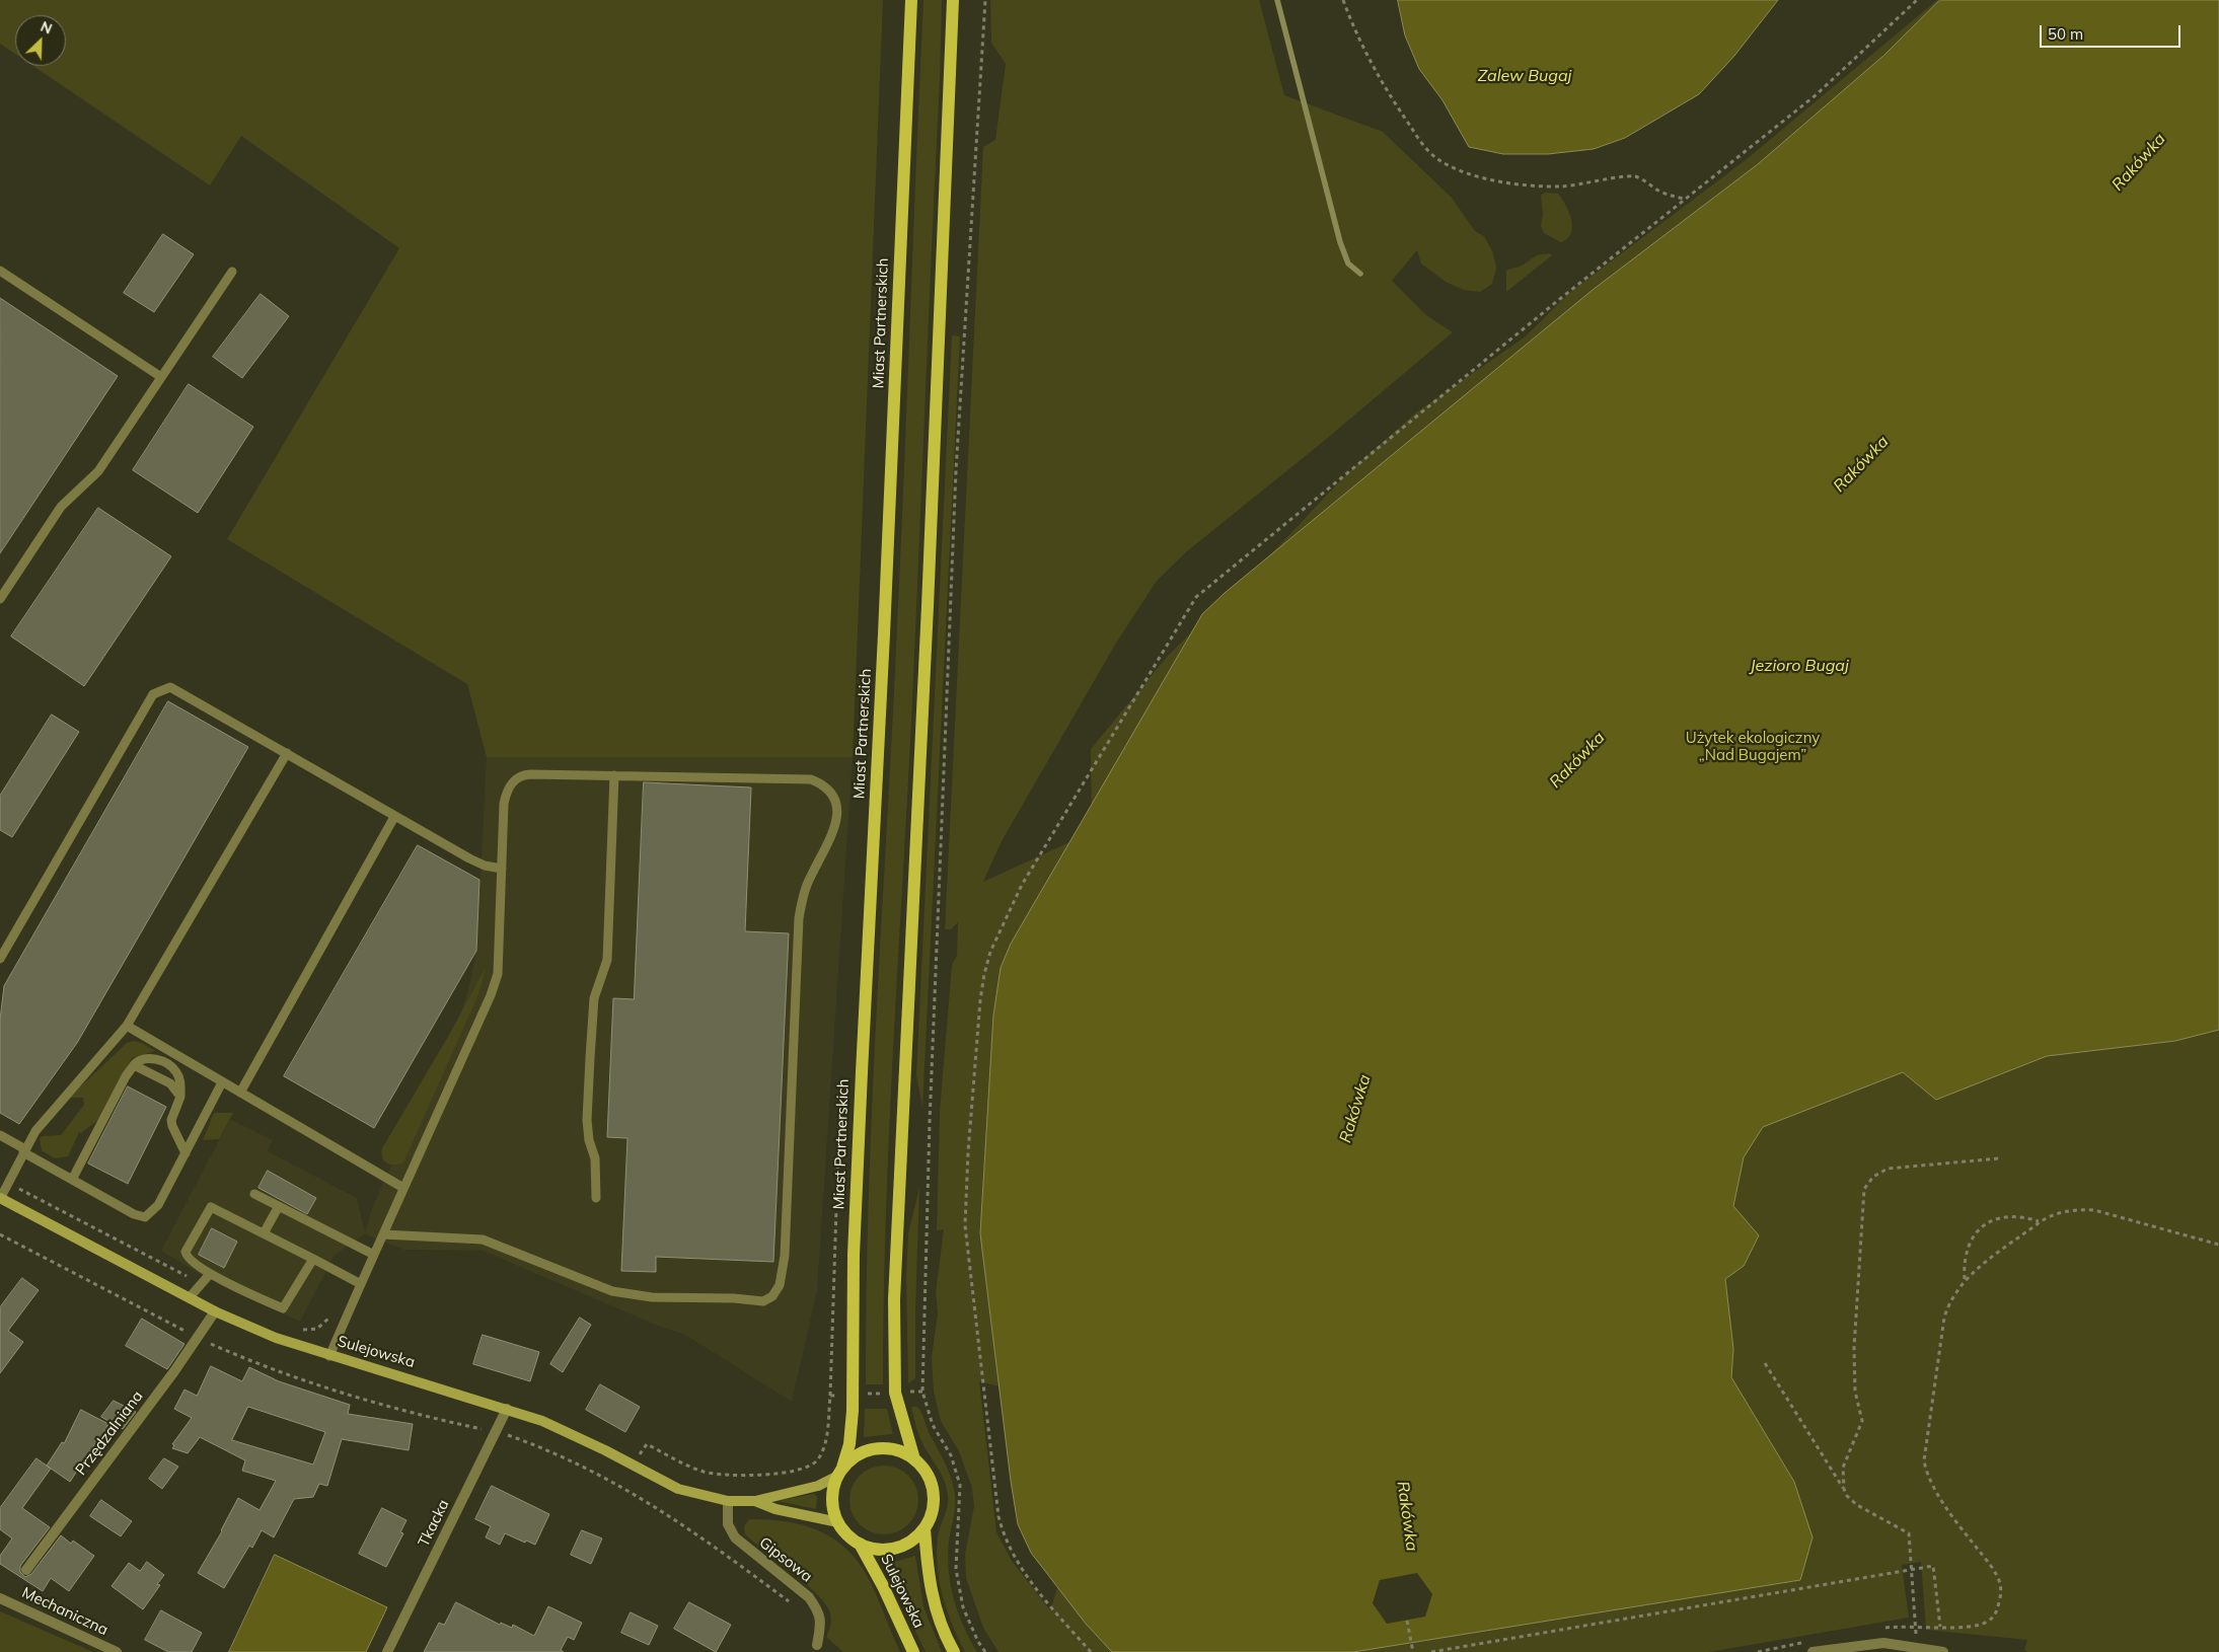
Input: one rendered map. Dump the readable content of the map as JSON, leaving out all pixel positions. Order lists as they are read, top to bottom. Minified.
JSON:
{"streets":{"main road":["Miast Partnerskich","Sulejowska"],"street":["Przędzalniana","Tkacka","Gipsowa","Mechaniczna"]},"crossings":[["Miast Partnerskich","Sulejowska"],["Sulejowska","Przędzalniana"],["Sulejowska","Tkacka"],["Sulejowska","Gipsowa"]],"water":["Zalew Bugaj","Rakówka","Jezioro Bugaj"],"parks":["Użytek ekologiczny „Nad Bugajem”"],"scale_bar":"50 m","north":"top right"}
